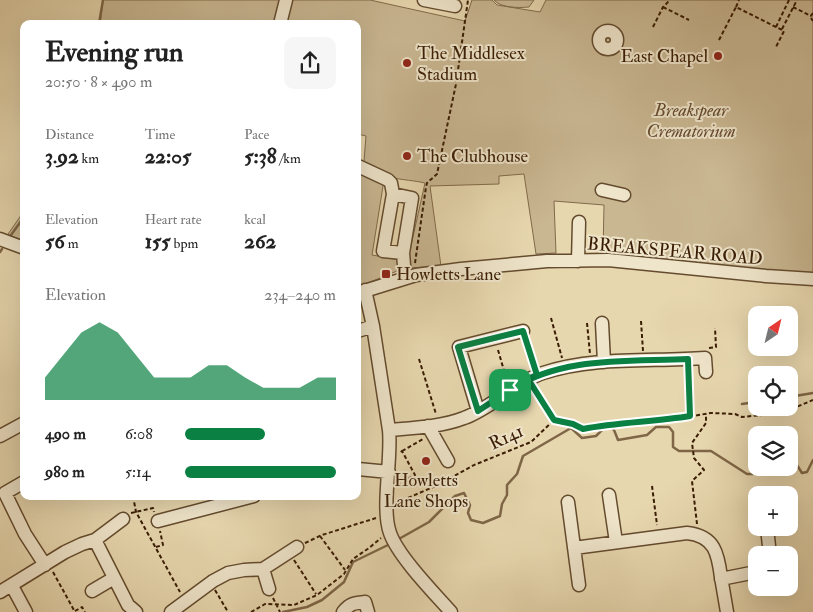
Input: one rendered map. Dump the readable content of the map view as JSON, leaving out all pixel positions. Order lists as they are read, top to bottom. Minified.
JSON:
{"streets":{"street":["BREAKSPEAR ROAD"],"path":["R141"]},"parks":["Breakspear Crematorium"],"places":{"other":["East Chapel","The Middlesex Stadium","The Clubhouse","Howletts Lane Shops"],"transit":["Howletts Lane"]},"north":"top right","page":{"heading":["Evening run","20:50 · 8 × 490 m"],"stats":[["Distance","3.92 km"],["Time","22:05"],["Pace","5:38 /km"],["Elevation","56 m"],["Heart rate","155 bpm"],["kcal","262"]],"chart":["Elevation","234–240 m"],"map_buttons":["+","−"],"list":[{"name":"490 m","note":"6:08"},{"name":"980 m","note":"5:14"}]}}
